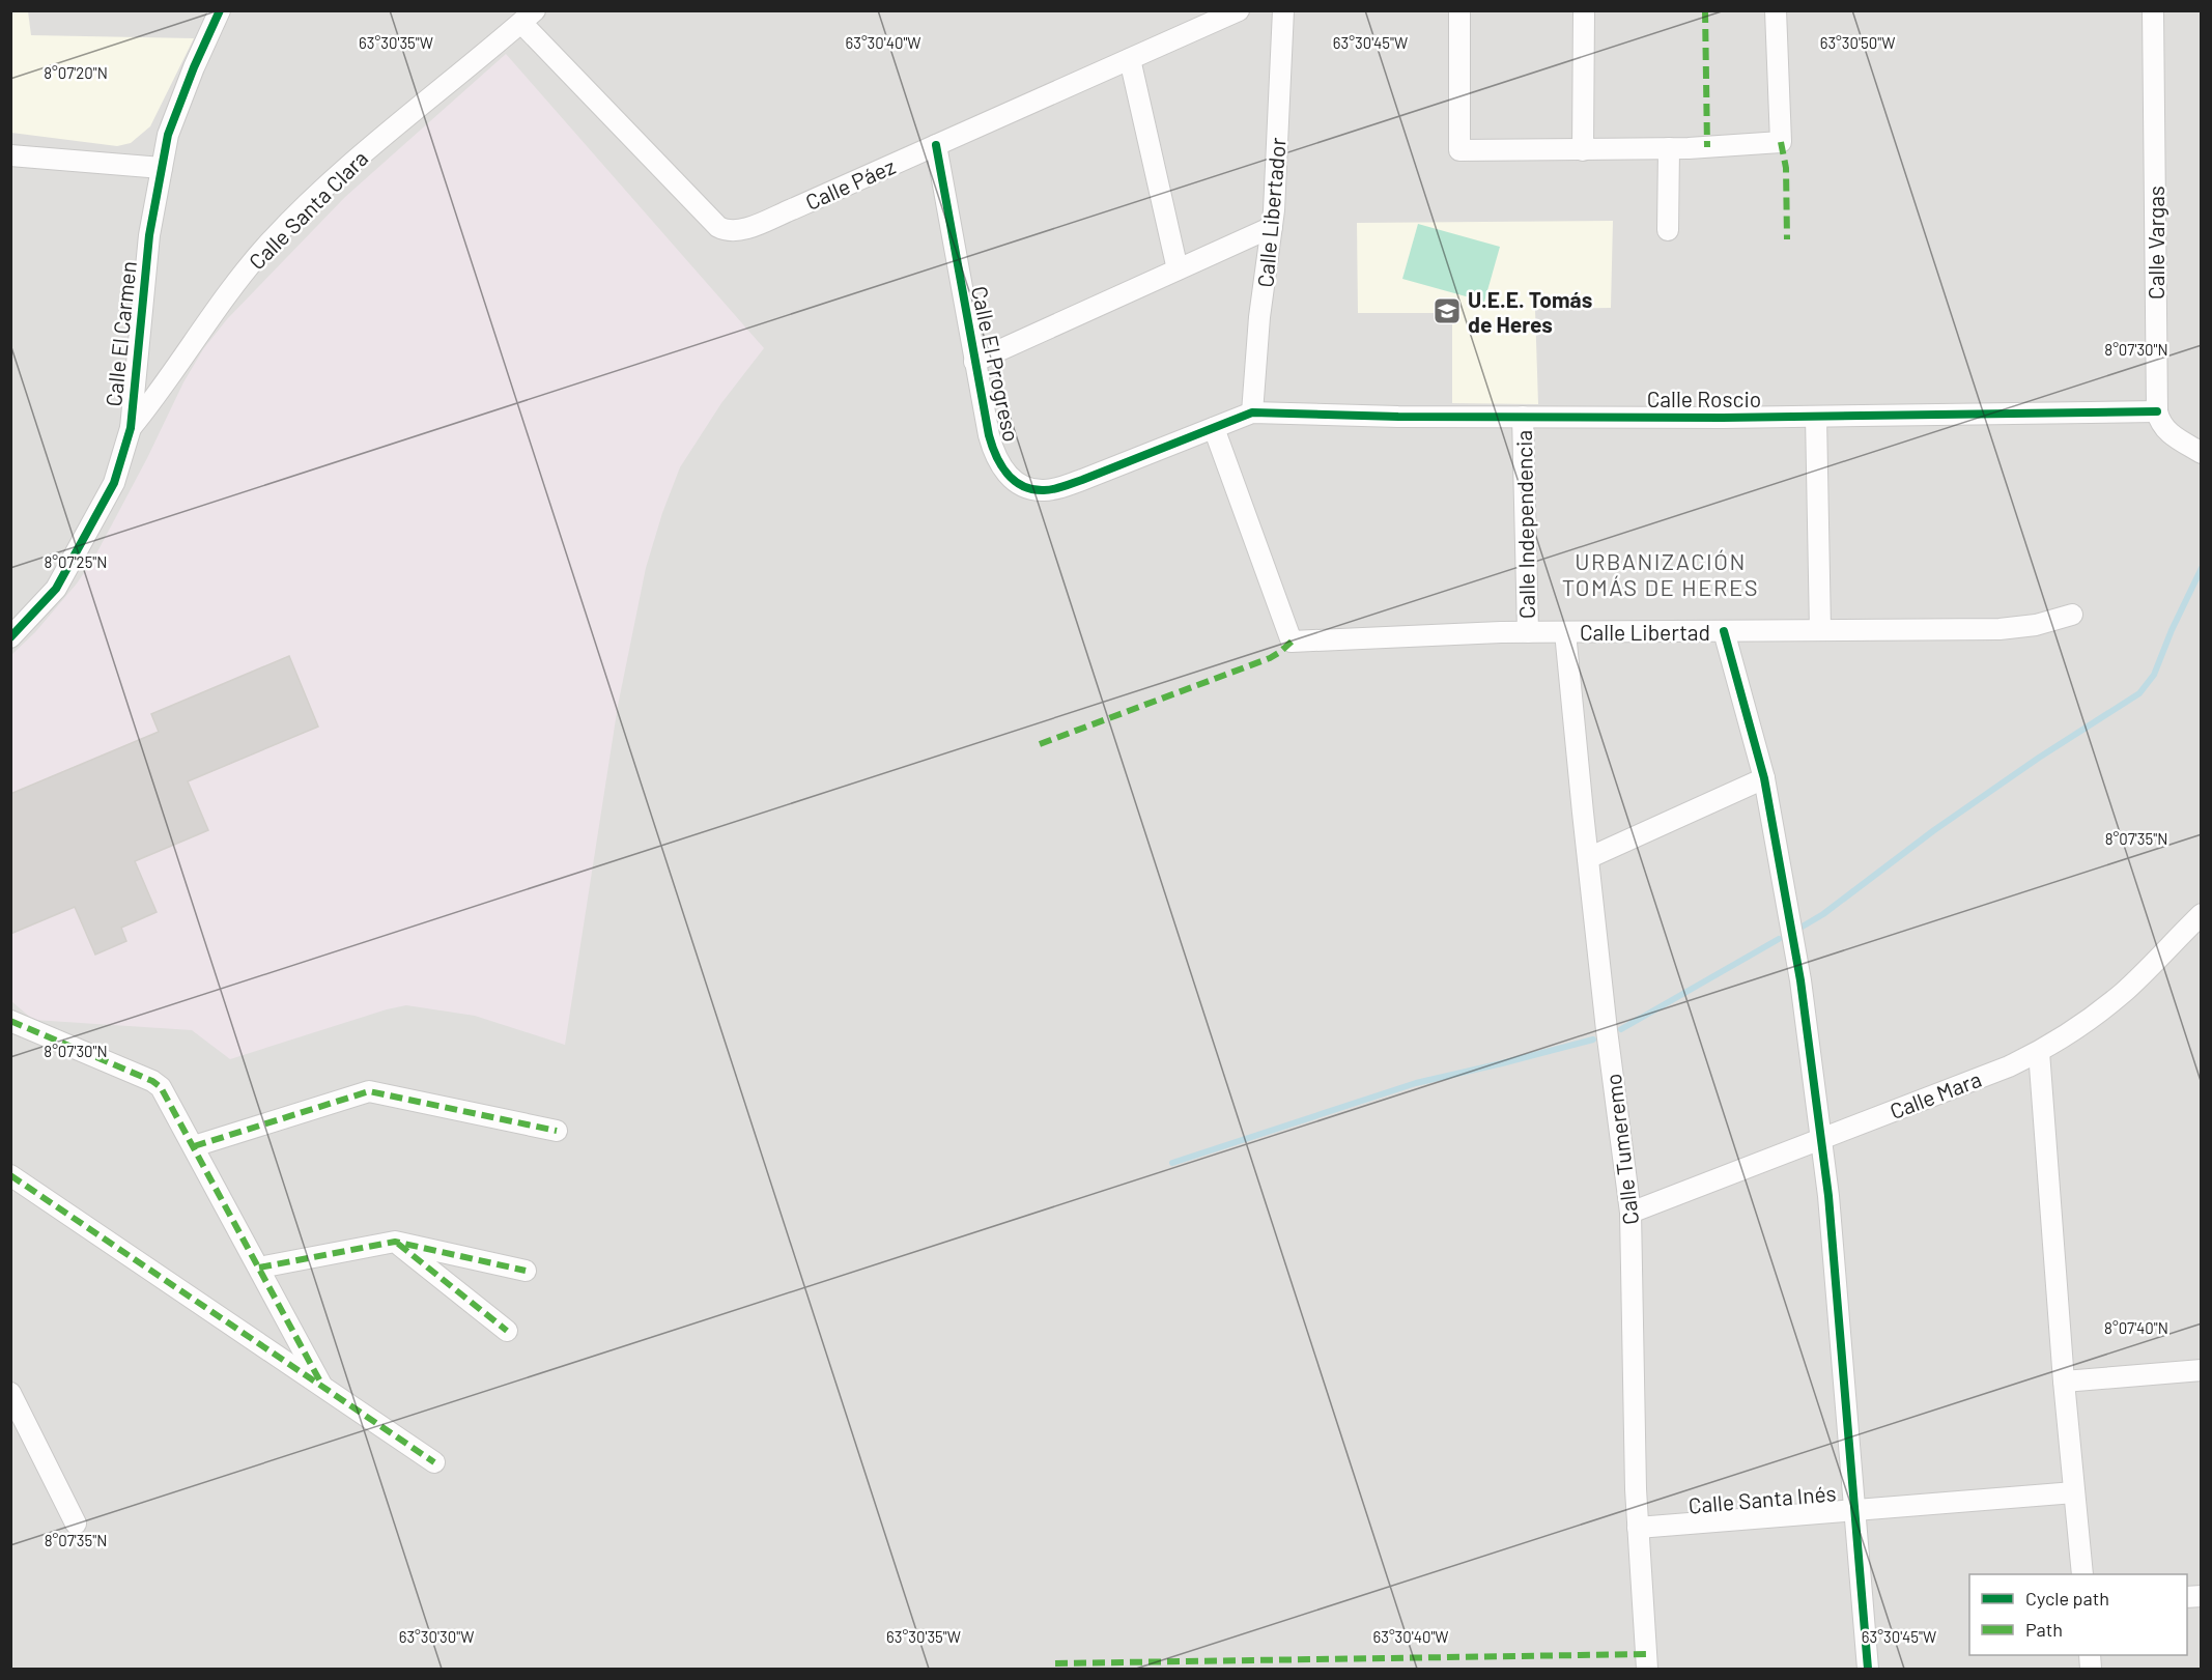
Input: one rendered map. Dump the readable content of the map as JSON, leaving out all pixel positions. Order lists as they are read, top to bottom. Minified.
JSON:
{"streets":{"street":["Calle Páez","Calle Santa Clara","Calle Libertador","Calle Vargas","Calle El Carmen","Calle El Progreso","Calle Roscio","Calle Independencia","Calle Libertad","Calle Mara","Calle Tumeremo","Calle Santa Inés"]},"crossings":[["Calle Páez","Calle Santa Clara"],["Calle Páez","Calle El Progreso"],["Calle Santa Clara","Calle El Carmen"],["Calle Libertador","Calle El Progreso"],["Calle Libertador","Calle Roscio"],["Calle Vargas","Calle Roscio"],["Calle El Progreso","Calle Roscio"],["Calle El Progreso","Calle Libertad"],["Calle Roscio","Calle Independencia"],["Calle Independencia","Calle Libertad"],["Calle Libertad","Calle Tumeremo"],["Calle Mara","Calle Tumeremo"],["Calle Tumeremo","Calle Santa Inés"]],"districts":["URBANIZACIÓN TOMÁS DE HERES"],"places":{"school or university":["U.E.E. Tomás de Heres"]},"legend":["Cycle path","Path"],"coordinates":["63°30'35\"W","63°30'40\"W","63°30'45\"W","63°30'50\"W","8°07'20\"N","8°07'30\"N","8°07'25\"N","8°07'35\"N","8°07'40\"N","63°30'30\"W"]}
